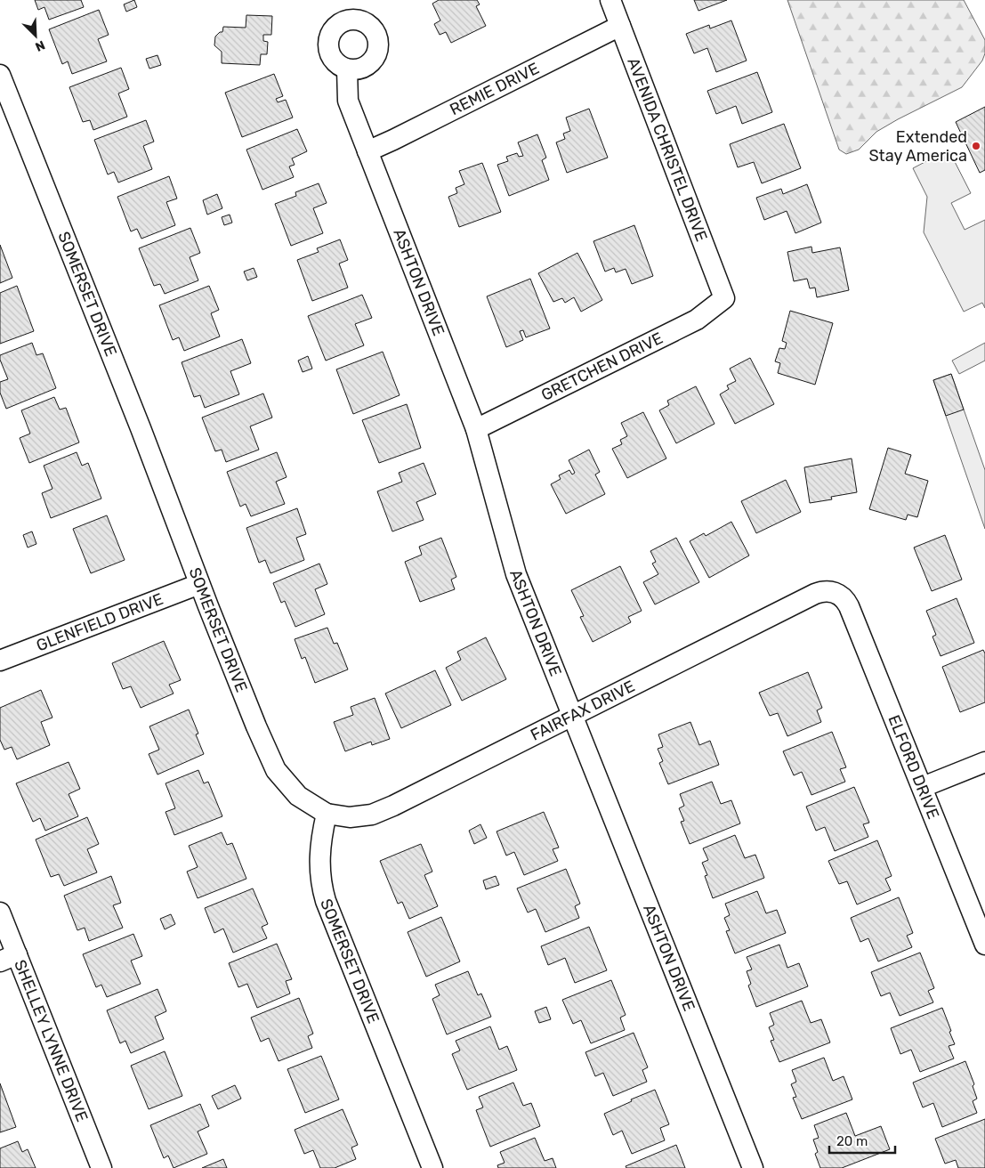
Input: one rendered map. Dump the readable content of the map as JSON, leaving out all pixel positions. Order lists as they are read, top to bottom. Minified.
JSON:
{"streets":{"street":["REMIE DRIVE","AVENIDA CHRISTEL DRIVE","ASHTON DRIVE","SOMERSET DRIVE","GRETCHEN DRIVE","GLENFIELD DRIVE","FAIRFAX DRIVE","ELFORD DRIVE","SHELLEY LYNNE DRIVE"]},"crossings":[["REMIE DRIVE","AVENIDA CHRISTEL DRIVE"],["REMIE DRIVE","ASHTON DRIVE"],["AVENIDA CHRISTEL DRIVE","GRETCHEN DRIVE"],["ASHTON DRIVE","GRETCHEN DRIVE"],["ASHTON DRIVE","FAIRFAX DRIVE"],["SOMERSET DRIVE","GLENFIELD DRIVE"],["SOMERSET DRIVE","FAIRFAX DRIVE"],["FAIRFAX DRIVE","ELFORD DRIVE"]],"places":["Extended Stay America"],"scale_bar":"20 m","north":"bottom right"}
